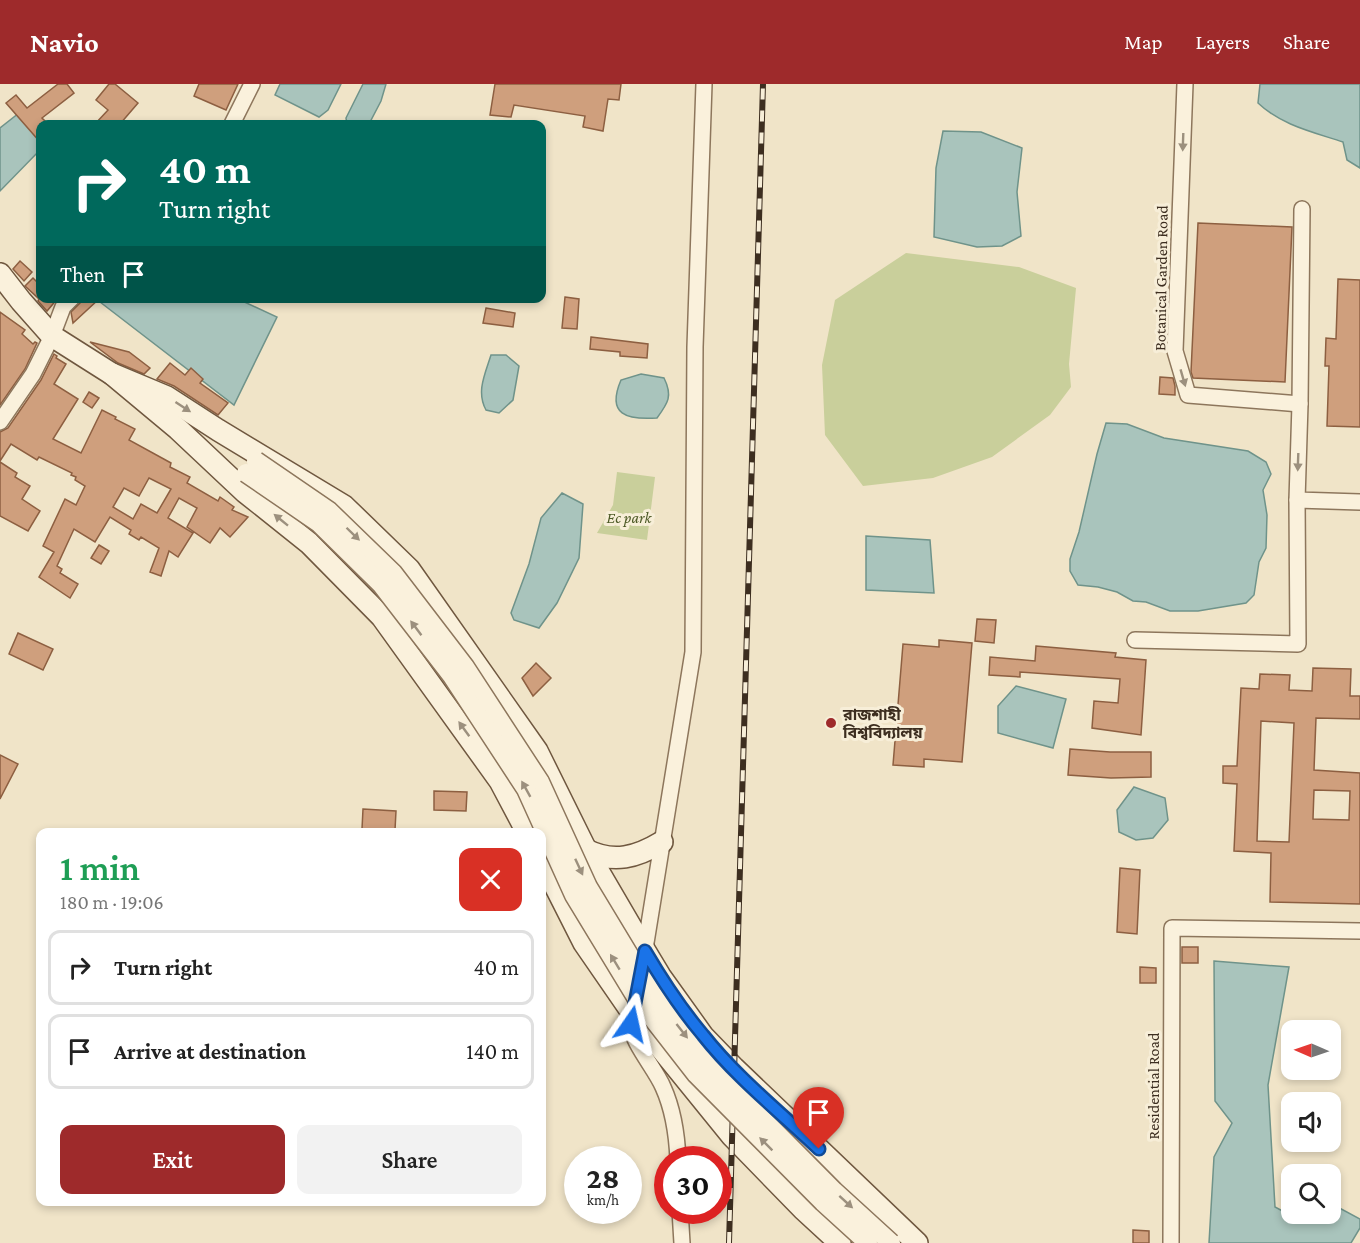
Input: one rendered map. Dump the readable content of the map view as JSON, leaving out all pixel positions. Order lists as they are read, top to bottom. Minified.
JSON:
{"streets":{"street":["Botanical Garden Road","Residential Road"]},"parks":["Ec park"],"places":["রাজশাহী বিশ্ববিদ্যালয়"],"north":"left","page":{"header":"Navio","nav":["Map","Layers","Share"],"turn":["40 m","Turn right"],"then":"Then","heading":["1 min","180 m · 19:06"],"list":[{"name":"Turn right","value":"40 m"},{"name":"Arrive at destination","value":"140 m"}],"buttons":["Exit","Share"],"speed":"28 km/h","limit":"30"}}
